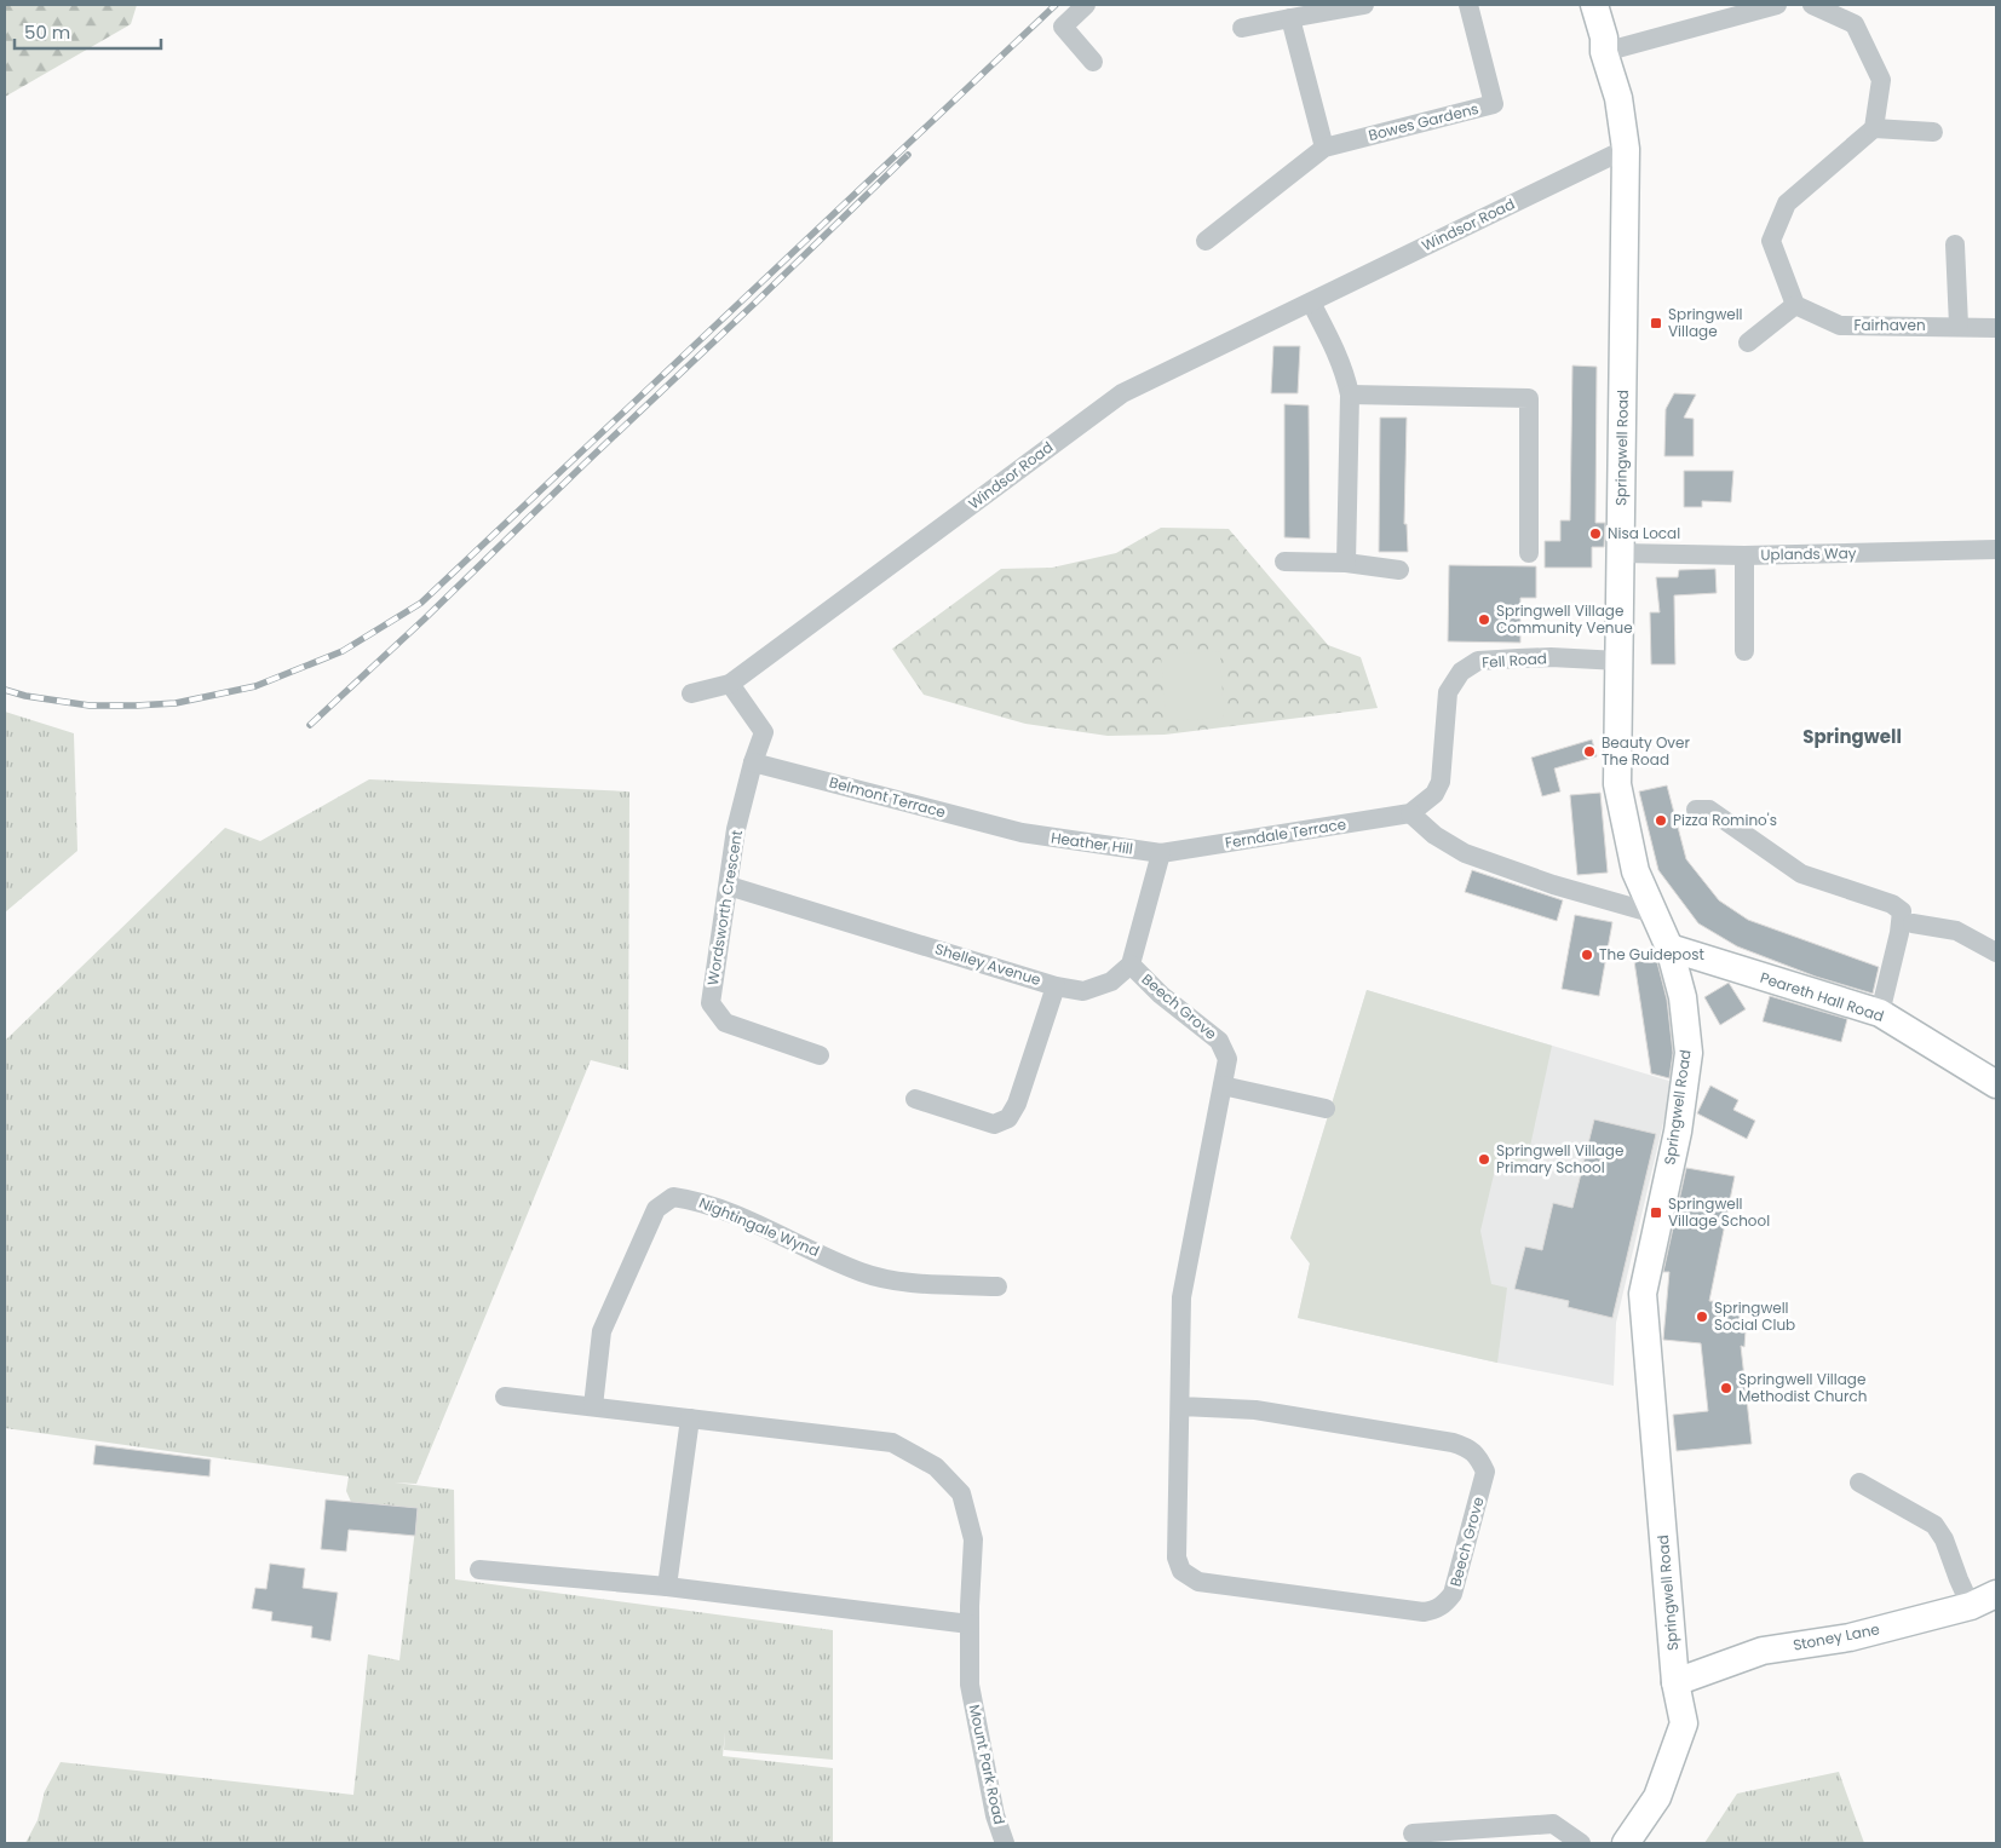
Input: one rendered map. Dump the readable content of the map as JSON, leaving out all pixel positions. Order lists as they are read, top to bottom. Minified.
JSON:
{"streets":{"main road":["Springwell Road","Peareth Hall Road","Stoney Lane"],"street":["Bowes Gardens","Windsor Road","Fairhaven","Uplands Way","Fell Road","Belmont Terrace","Ferndale Terrace","Heather Hill","Wordsworth Crescent","Shelley Avenue","Beech Grove","Nightingale Wynd","Mount Park Road"]},"crossings":[["Windsor Road","Springwell Road"],["Springwell Road","Uplands Way"],["Springwell Road","Fell Road"],["Springwell Road","Peareth Hall Road"],["Springwell Road","Stoney Lane"],["Fell Road","Ferndale Terrace"],["Belmont Terrace","Heather Hill"],["Belmont Terrace","Wordsworth Crescent"],["Ferndale Terrace","Heather Hill"],["Wordsworth Crescent","Shelley Avenue"],["Shelley Avenue","Beech Grove"],["Nightingale Wynd","Mount Park Road"]],"districts":["Springwell"],"places":{"transit":["Springwell Village","Springwell Village School"],"other":["Nisa Local","Springwell Village Community Venue","Beauty Over The Road","Pizza Romino's","The Guidepost","Springwell Village Primary School","Springwell Social Club","Springwell Village Methodist Church"]},"scale_bar":"50 m"}
